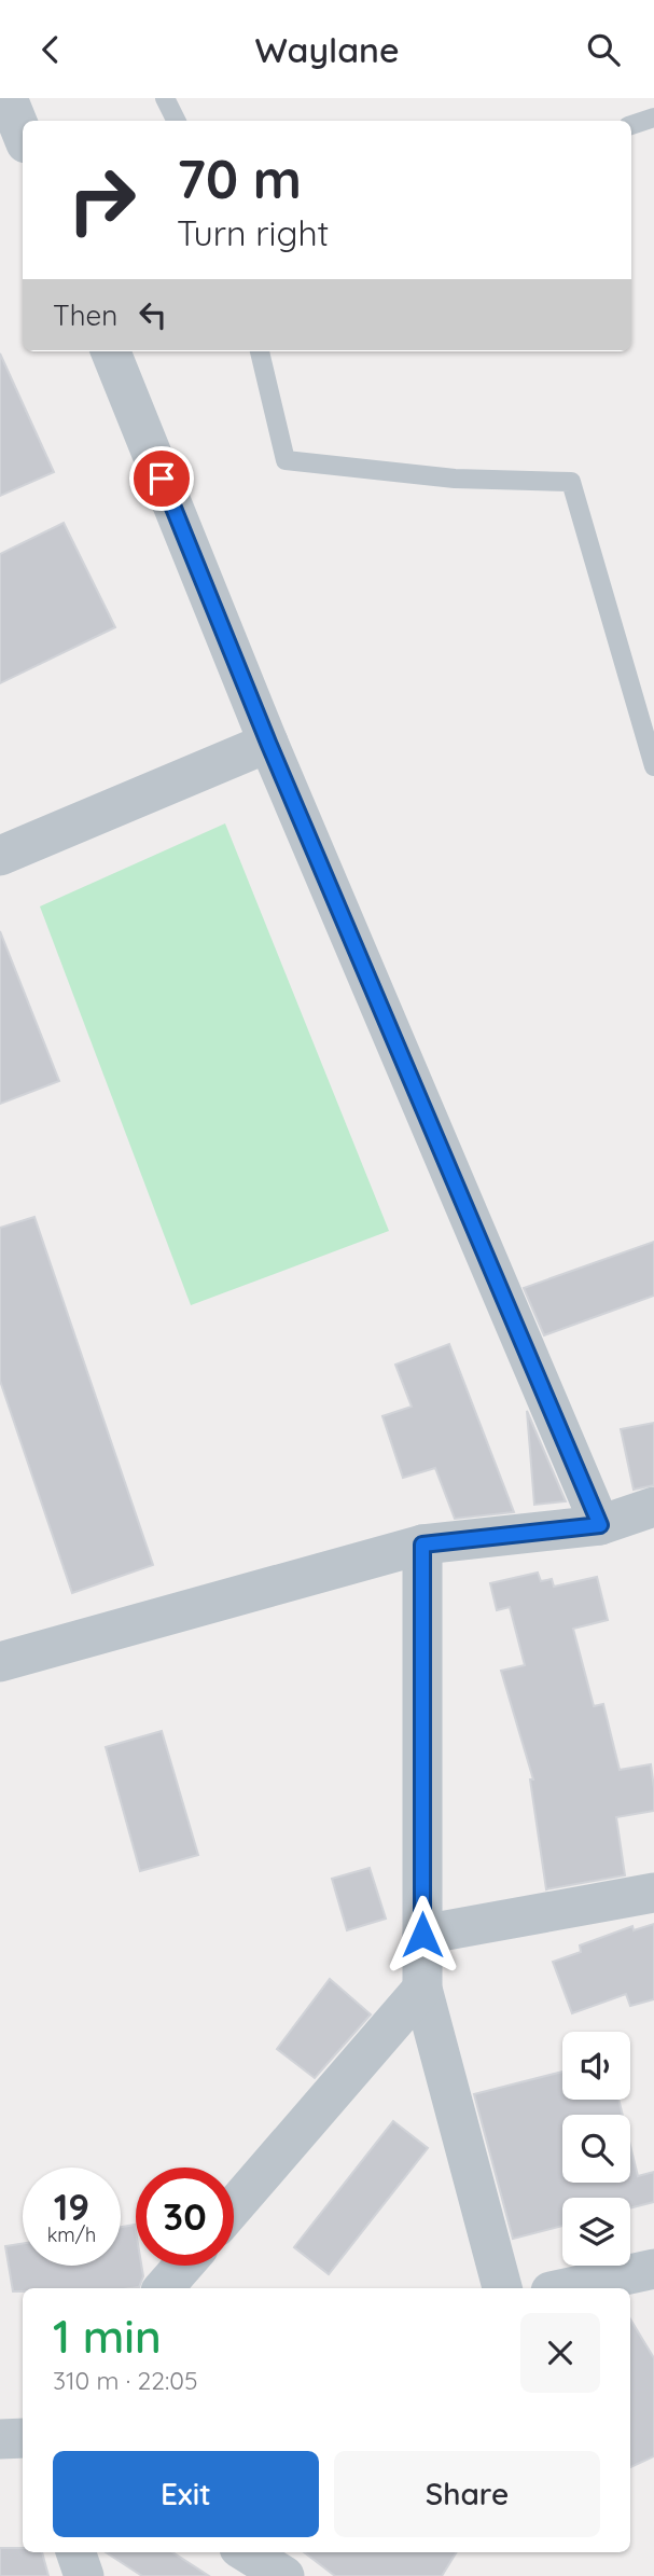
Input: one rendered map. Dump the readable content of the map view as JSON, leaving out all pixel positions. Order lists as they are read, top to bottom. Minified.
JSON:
{"page":{"header":"Waylane","turn":["70 m","Turn right"],"then":"Then","speed":"19 km/h","limit":"30","heading":["1 min","310 m · 22:05"],"buttons":["Exit","Share"]}}
